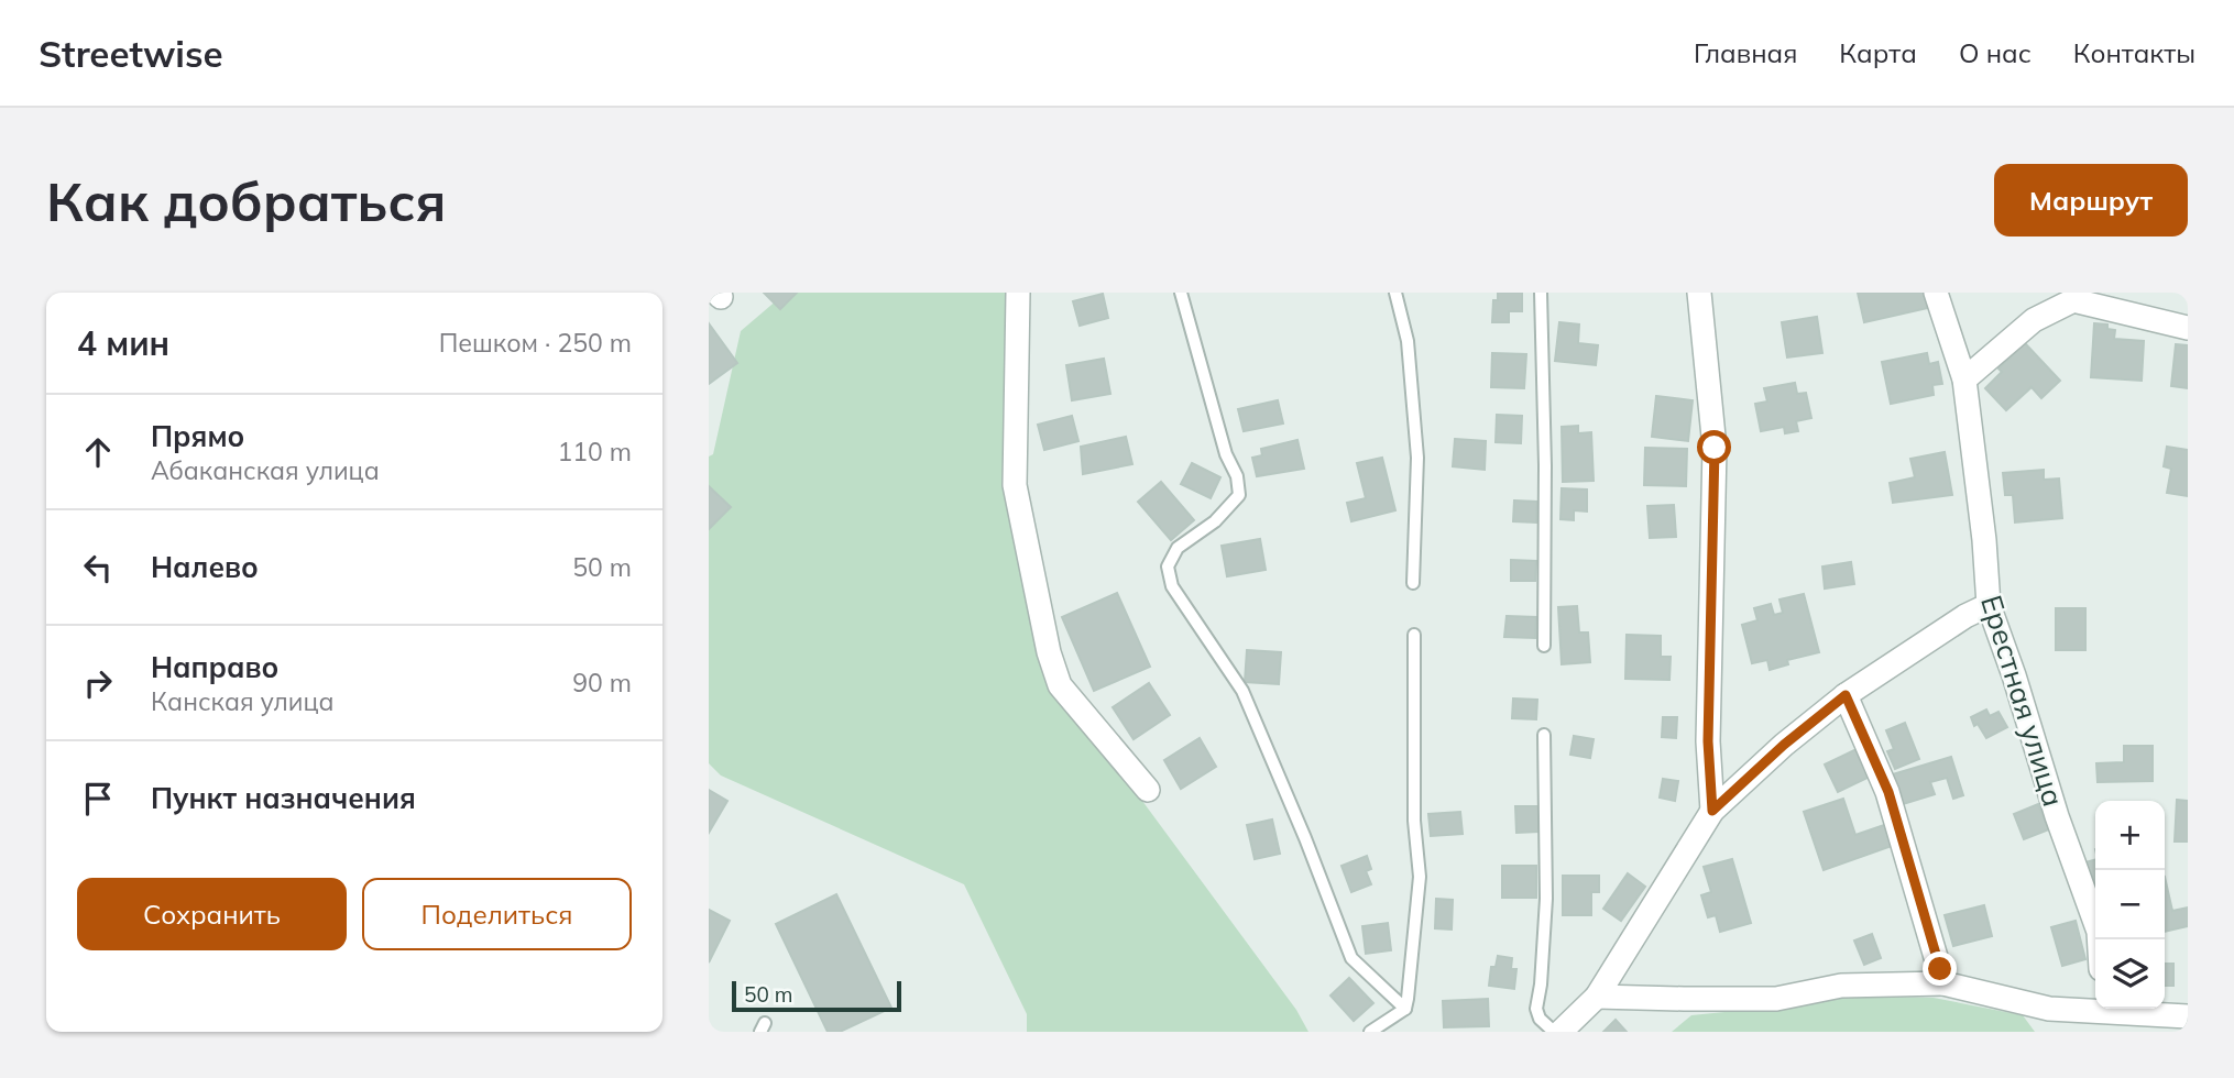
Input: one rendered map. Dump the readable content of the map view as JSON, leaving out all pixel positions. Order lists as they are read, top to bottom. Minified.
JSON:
{"streets":{"street":["Ерестная улица"]},"scale_bar":"50 m","page":{"header":"Streetwise","nav":["Главная","Карта","О нас","Контакты"],"buttons":["Маршрут",["Сохранить","Поделиться"]],"title":"Как добраться","heading":["4 мин","Пешком · 250 m"],"list":[["Прямо","Абаканская улица","110 m"],["Налево","50 m"],["Направо","Канская улица","90 m"],"Пункт назначения"],"map_buttons":["+","−"],"scale":"50 m"}}
